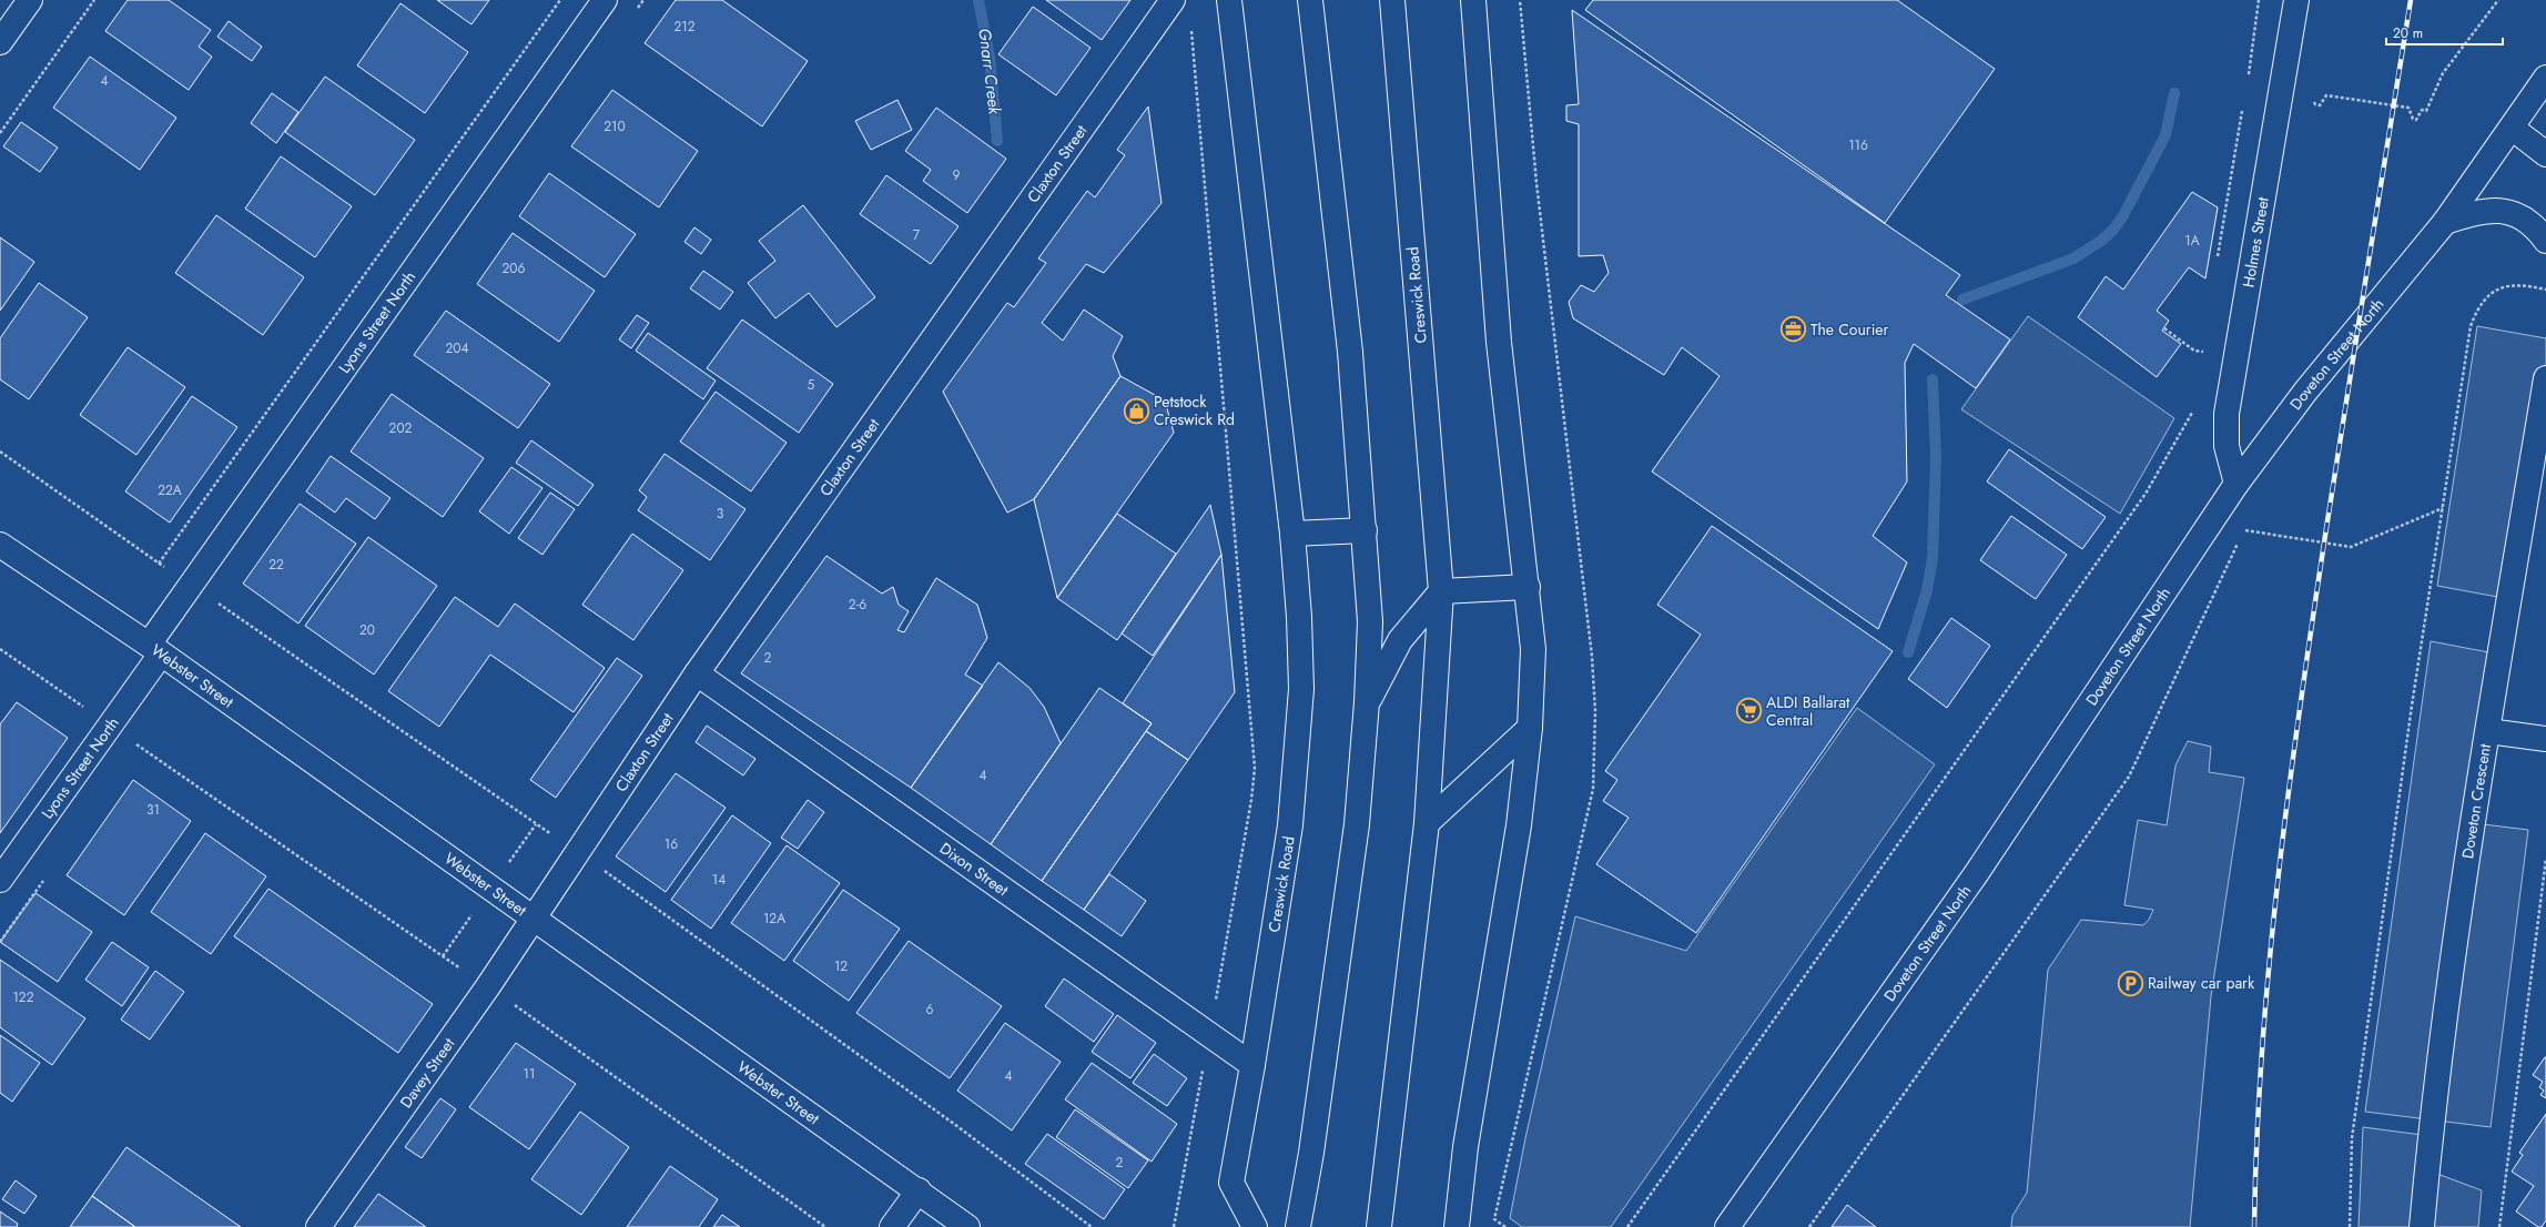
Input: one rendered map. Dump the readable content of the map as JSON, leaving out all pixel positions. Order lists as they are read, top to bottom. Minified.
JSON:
{"streets":{"main road":["Claxton Street","Holmes Street","Creswick Road","Lyons Street North","Doveton Street North","Webster Street","Doveton Crescent","Dixon Street","Davey Street"]},"crossings":[["Claxton Street","Webster Street"],["Claxton Street","Dixon Street"],["Claxton Street","Davey Street"],["Holmes Street","Doveton Street North"],["Creswick Road","Dixon Street"],["Lyons Street North","Webster Street"],["Webster Street","Davey Street"]],"water":["Gnarr Creek"],"places":{"office":["The Courier"],"shop":["Petstock Creswick Rd"],"supermarket":["ALDI Ballarat Central"],"parking":["Railway car park"]},"house_numbers":["212","4","210","116","9","7","1A","206","204","5","202","22A","3","22","2-6","20","2","4","31","16","14","12A","12","122","6","11","4","2"],"scale_bar":"20 m"}
